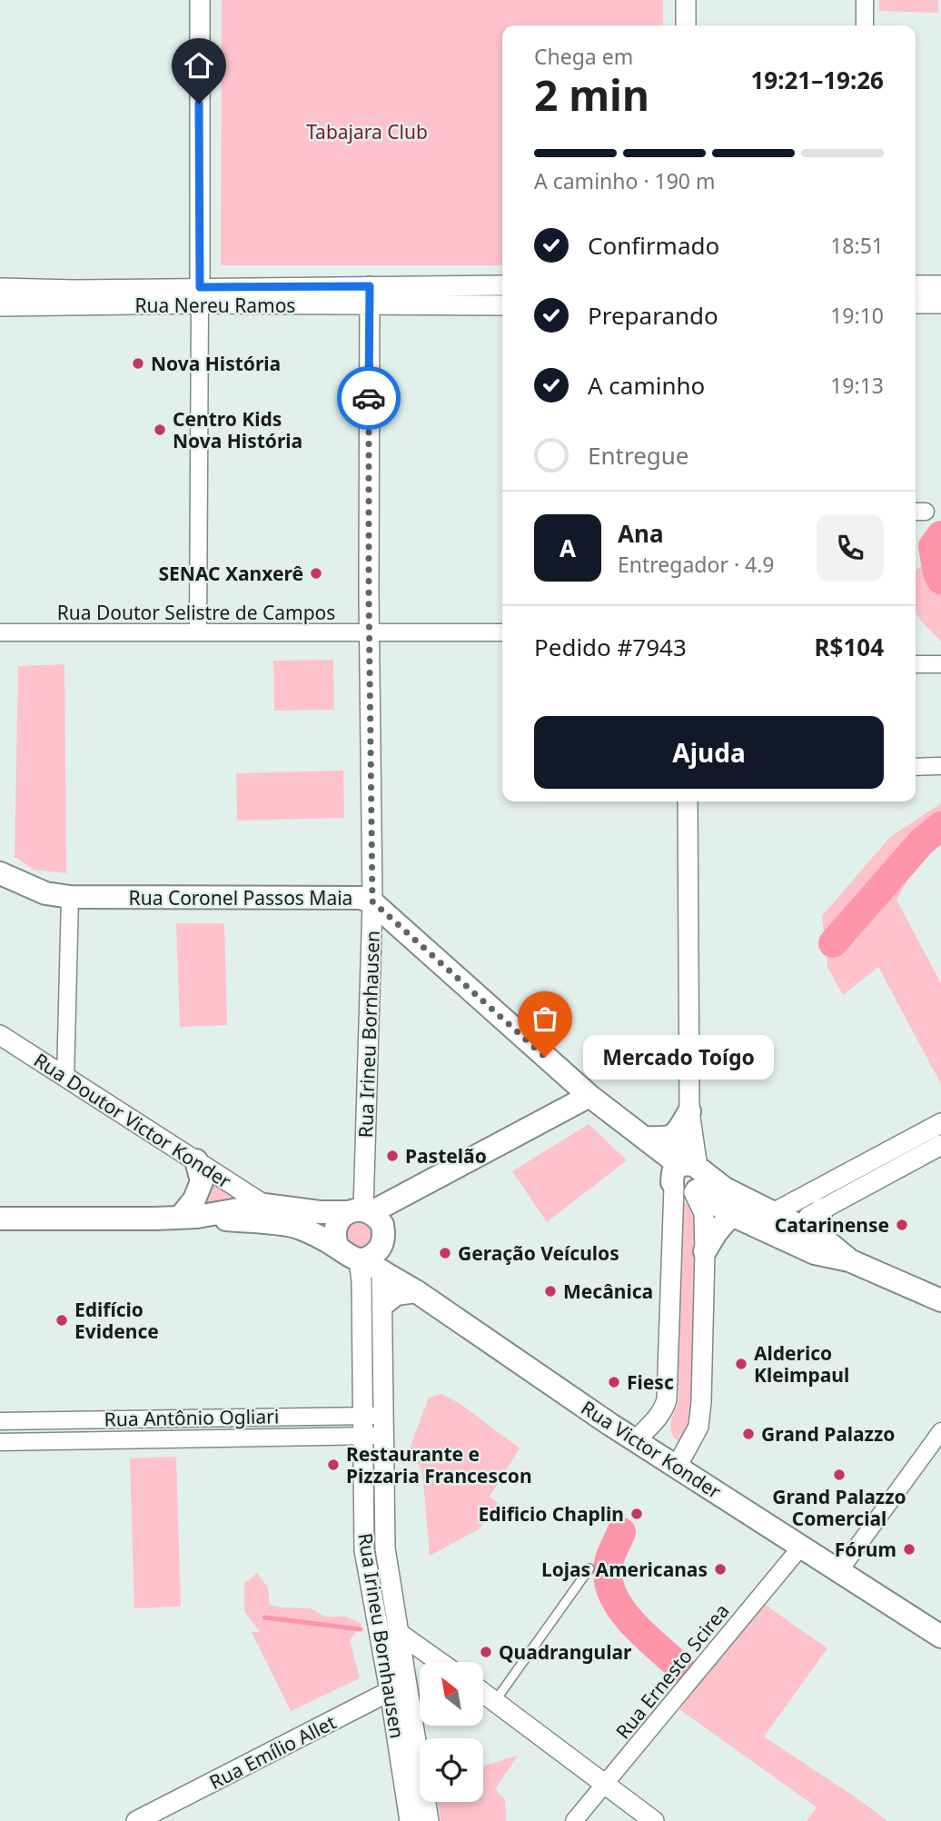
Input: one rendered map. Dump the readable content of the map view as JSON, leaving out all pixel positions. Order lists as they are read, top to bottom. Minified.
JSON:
{"streets":{"main road":["Rua Coronel Passos Maia","Rua Victor Konder"],"street":["Rua Nereu Ramos","Rua Doutor Selistre de Campos","Rua Irineu Bornhausen","Rua Doutor Victor Konder","Rua Antônio Ogliari","Rua Ernesto Scirea","Rua Emílio Allet"]},"crossings":[["Rua Nereu Ramos","Rua Irineu Bornhausen"],["Rua Doutor Selistre de Campos","Rua Irineu Bornhausen"],["Rua Coronel Passos Maia","Rua Irineu Bornhausen"],["Rua Irineu Bornhausen","Rua Antônio Ogliari"],["Rua Irineu Bornhausen","Rua Victor Konder"],["Rua Irineu Bornhausen","Rua Emílio Allet"],["Rua Victor Konder","Rua Ernesto Scirea"]],"parks":["Tabajara Club"],"places":["Nova História","Centro Kids Nova História","SENAC Xanxerê","Mercado Toígo","Pastelão","Catarinense","Geração Veículos","Mecânica","Edifício Evidence","Alderico Kleimpaul","Fiesc","Grand Palazzo","Restaurante e Pizzaria Francescon","Grand Palazzo Comercial","Edificio Chaplin","Fórum","Lojas Americanas","Quadrangular"],"north":"top left","page":{"heading":["2 min","Chega em","19:21–19:26"],"panel":["Ana","Entregador · 4.9","Pedido #7943","R$104"],"bar":"A caminho · 190 m","list":[["Confirmado","18:51"],["Preparando","19:10"],["A caminho","19:13"],"Entregue"],"round":"A","buttons":"Ajuda","bubble":"Mercado Toígo"}}
